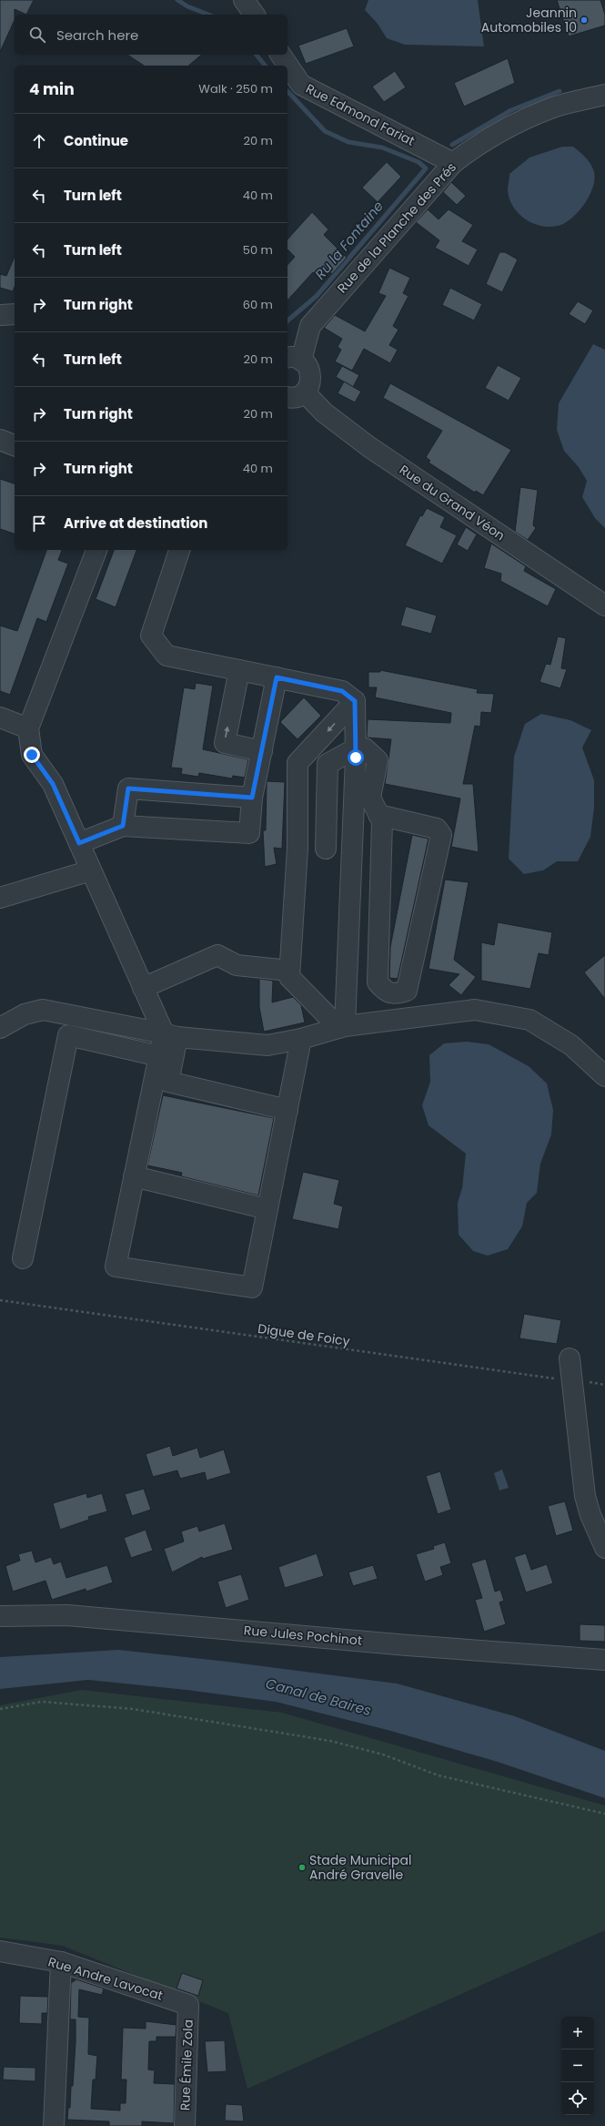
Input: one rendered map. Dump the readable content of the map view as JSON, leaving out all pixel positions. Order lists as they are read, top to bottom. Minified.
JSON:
{"streets":{"street":["Rue Edmond Fariat","Rue de la Planche des Prés","Rue du Grand Véon","Rue Jules Pochinot","Rue Andre Lavocat","Rue Émile Zola"],"path":["Digue de Foicy"]},"crossings":[["Rue Edmond Fariat","Rue de la Planche des Prés"],["Rue Andre Lavocat","Rue Émile Zola"]],"water":["Ru la Fontaine","Canal de Baires"],"places":["Jeannin Automobiles 10","Stade Municipal André Gravelle"],"page":{"search":"Search here","heading":["4 min","Walk · 250 m"],"list":[["Continue","20 m"],["Turn left","40 m"],["Turn left","50 m"],["Turn right","60 m"],["Turn left","20 m"],["Turn right","20 m"],["Turn right","40 m"],"Arrive at destination"],"map_buttons":["+","−"]}}
